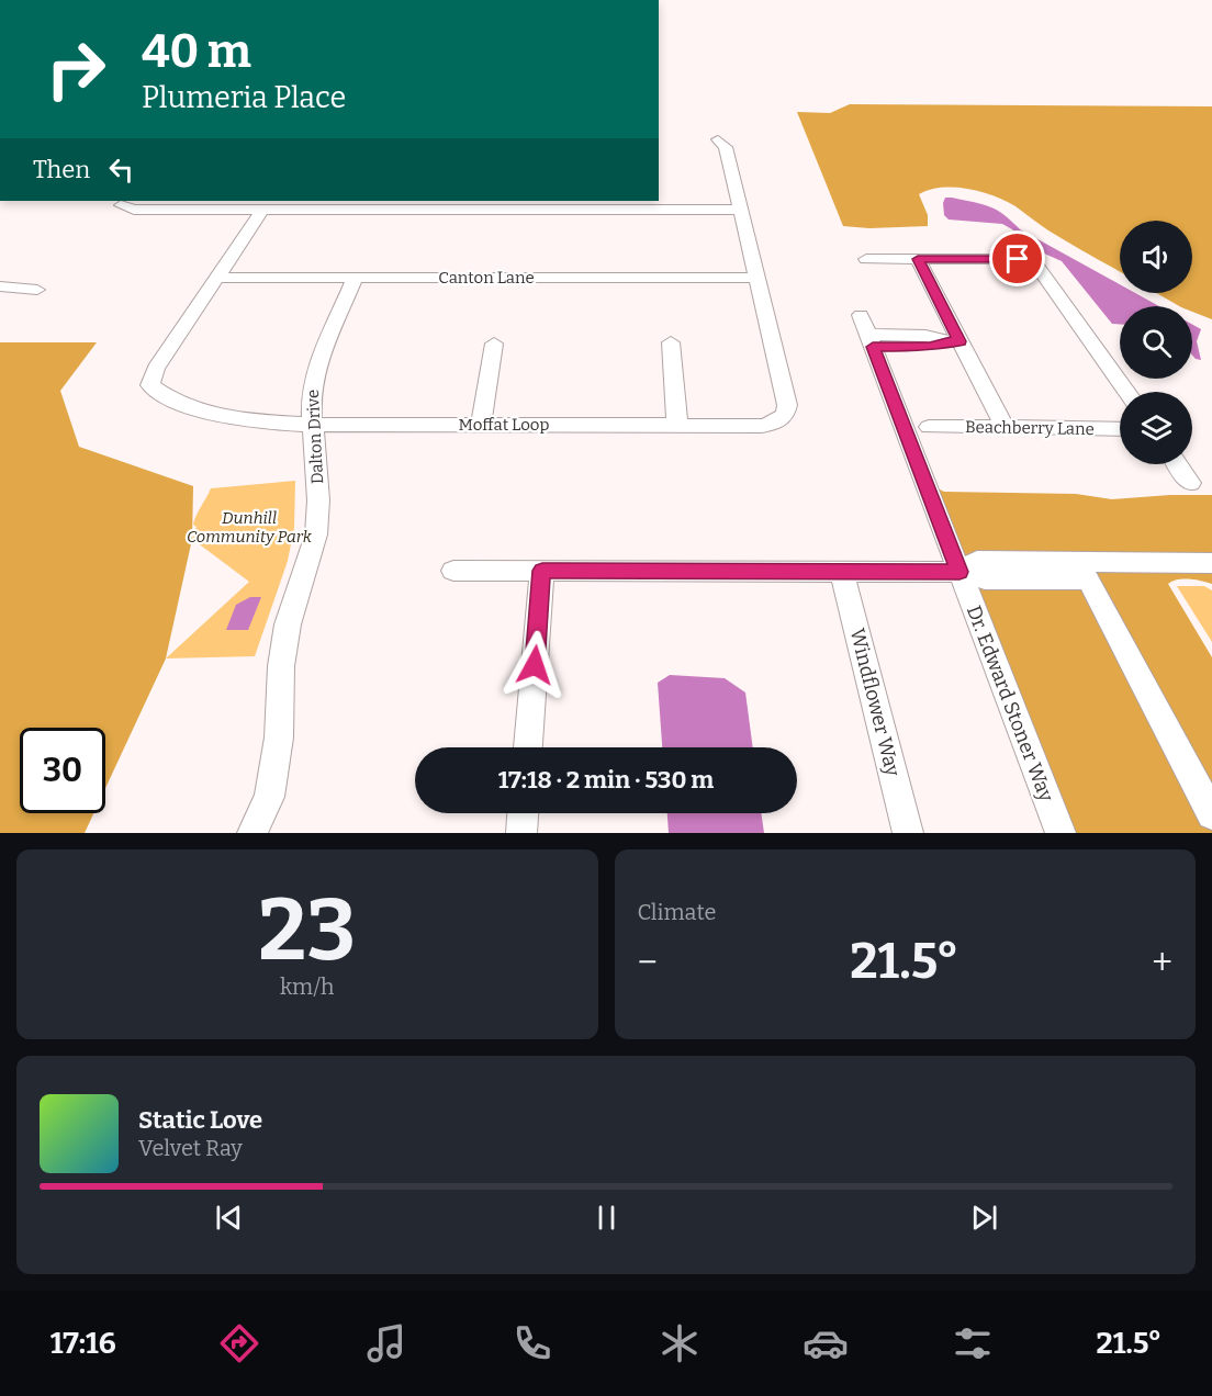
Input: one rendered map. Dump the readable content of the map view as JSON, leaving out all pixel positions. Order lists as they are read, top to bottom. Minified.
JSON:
{"streets":{"street":["Canton Lane","Moffat Loop","Beachberry Lane","Dalton Drive","Windflower Way","Dr. Edward Stoner Way"]},"crossings":[["Canton Lane","Moffat Loop"],["Canton Lane","Dalton Drive"],["Moffat Loop","Dalton Drive"]],"parks":["Dunhill Community Park"],"page":{"turn":["40 m","Plumeria Place"],"then":"Then","limit":"30","trip":"17:18 · 2 min · 530 m","tile":[["23","km/h"],"Climate"],"heat":["−","21.5°","+"],"song":["Static Love","Velvet Ray"],"tabs":["17:16","21.5°"]}}
